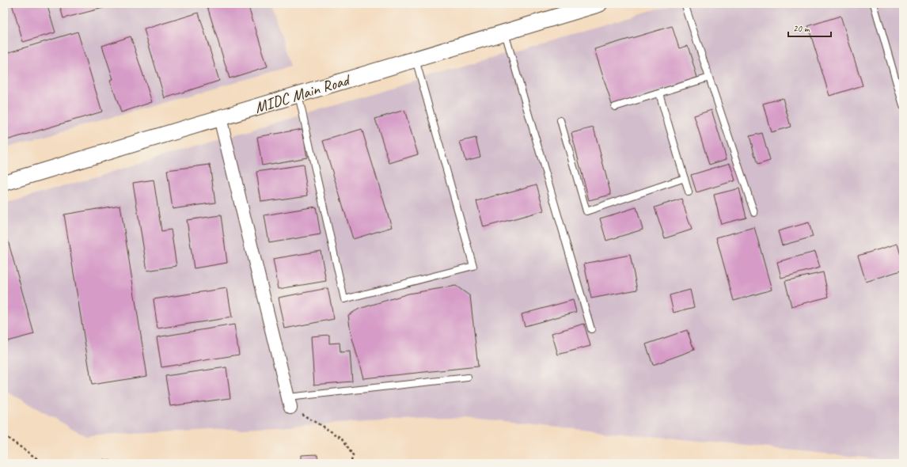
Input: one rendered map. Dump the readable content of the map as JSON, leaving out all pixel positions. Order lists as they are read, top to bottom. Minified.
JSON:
{"streets":{"street":["MIDC Main Road"]},"scale_bar":"20 m"}
